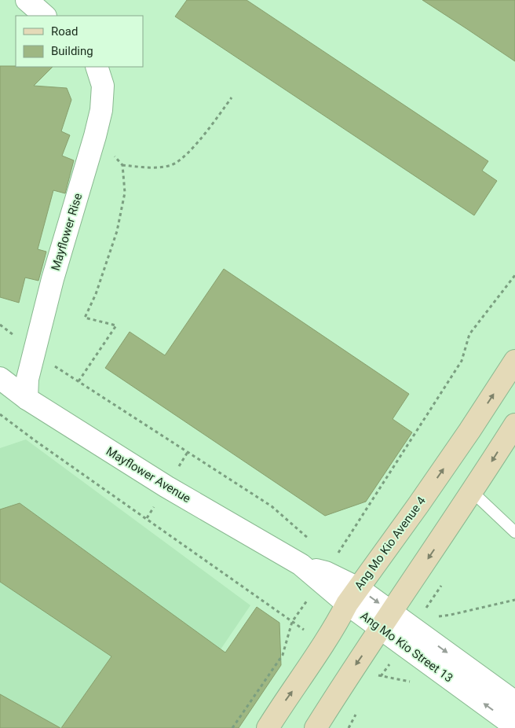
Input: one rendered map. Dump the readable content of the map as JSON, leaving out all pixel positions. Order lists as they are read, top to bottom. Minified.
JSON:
{"streets":{"main road":["Ang Mo Kio Avenue 4"],"street":["Mayflower Rise","Mayflower Avenue","Ang Mo Kio Street 13"]},"crossings":[["Mayflower Rise","Mayflower Avenue"],["Mayflower Avenue","Ang Mo Kio Street 13"],["Ang Mo Kio Avenue 4","Ang Mo Kio Street 13"]],"legend":["Road","Building"]}
